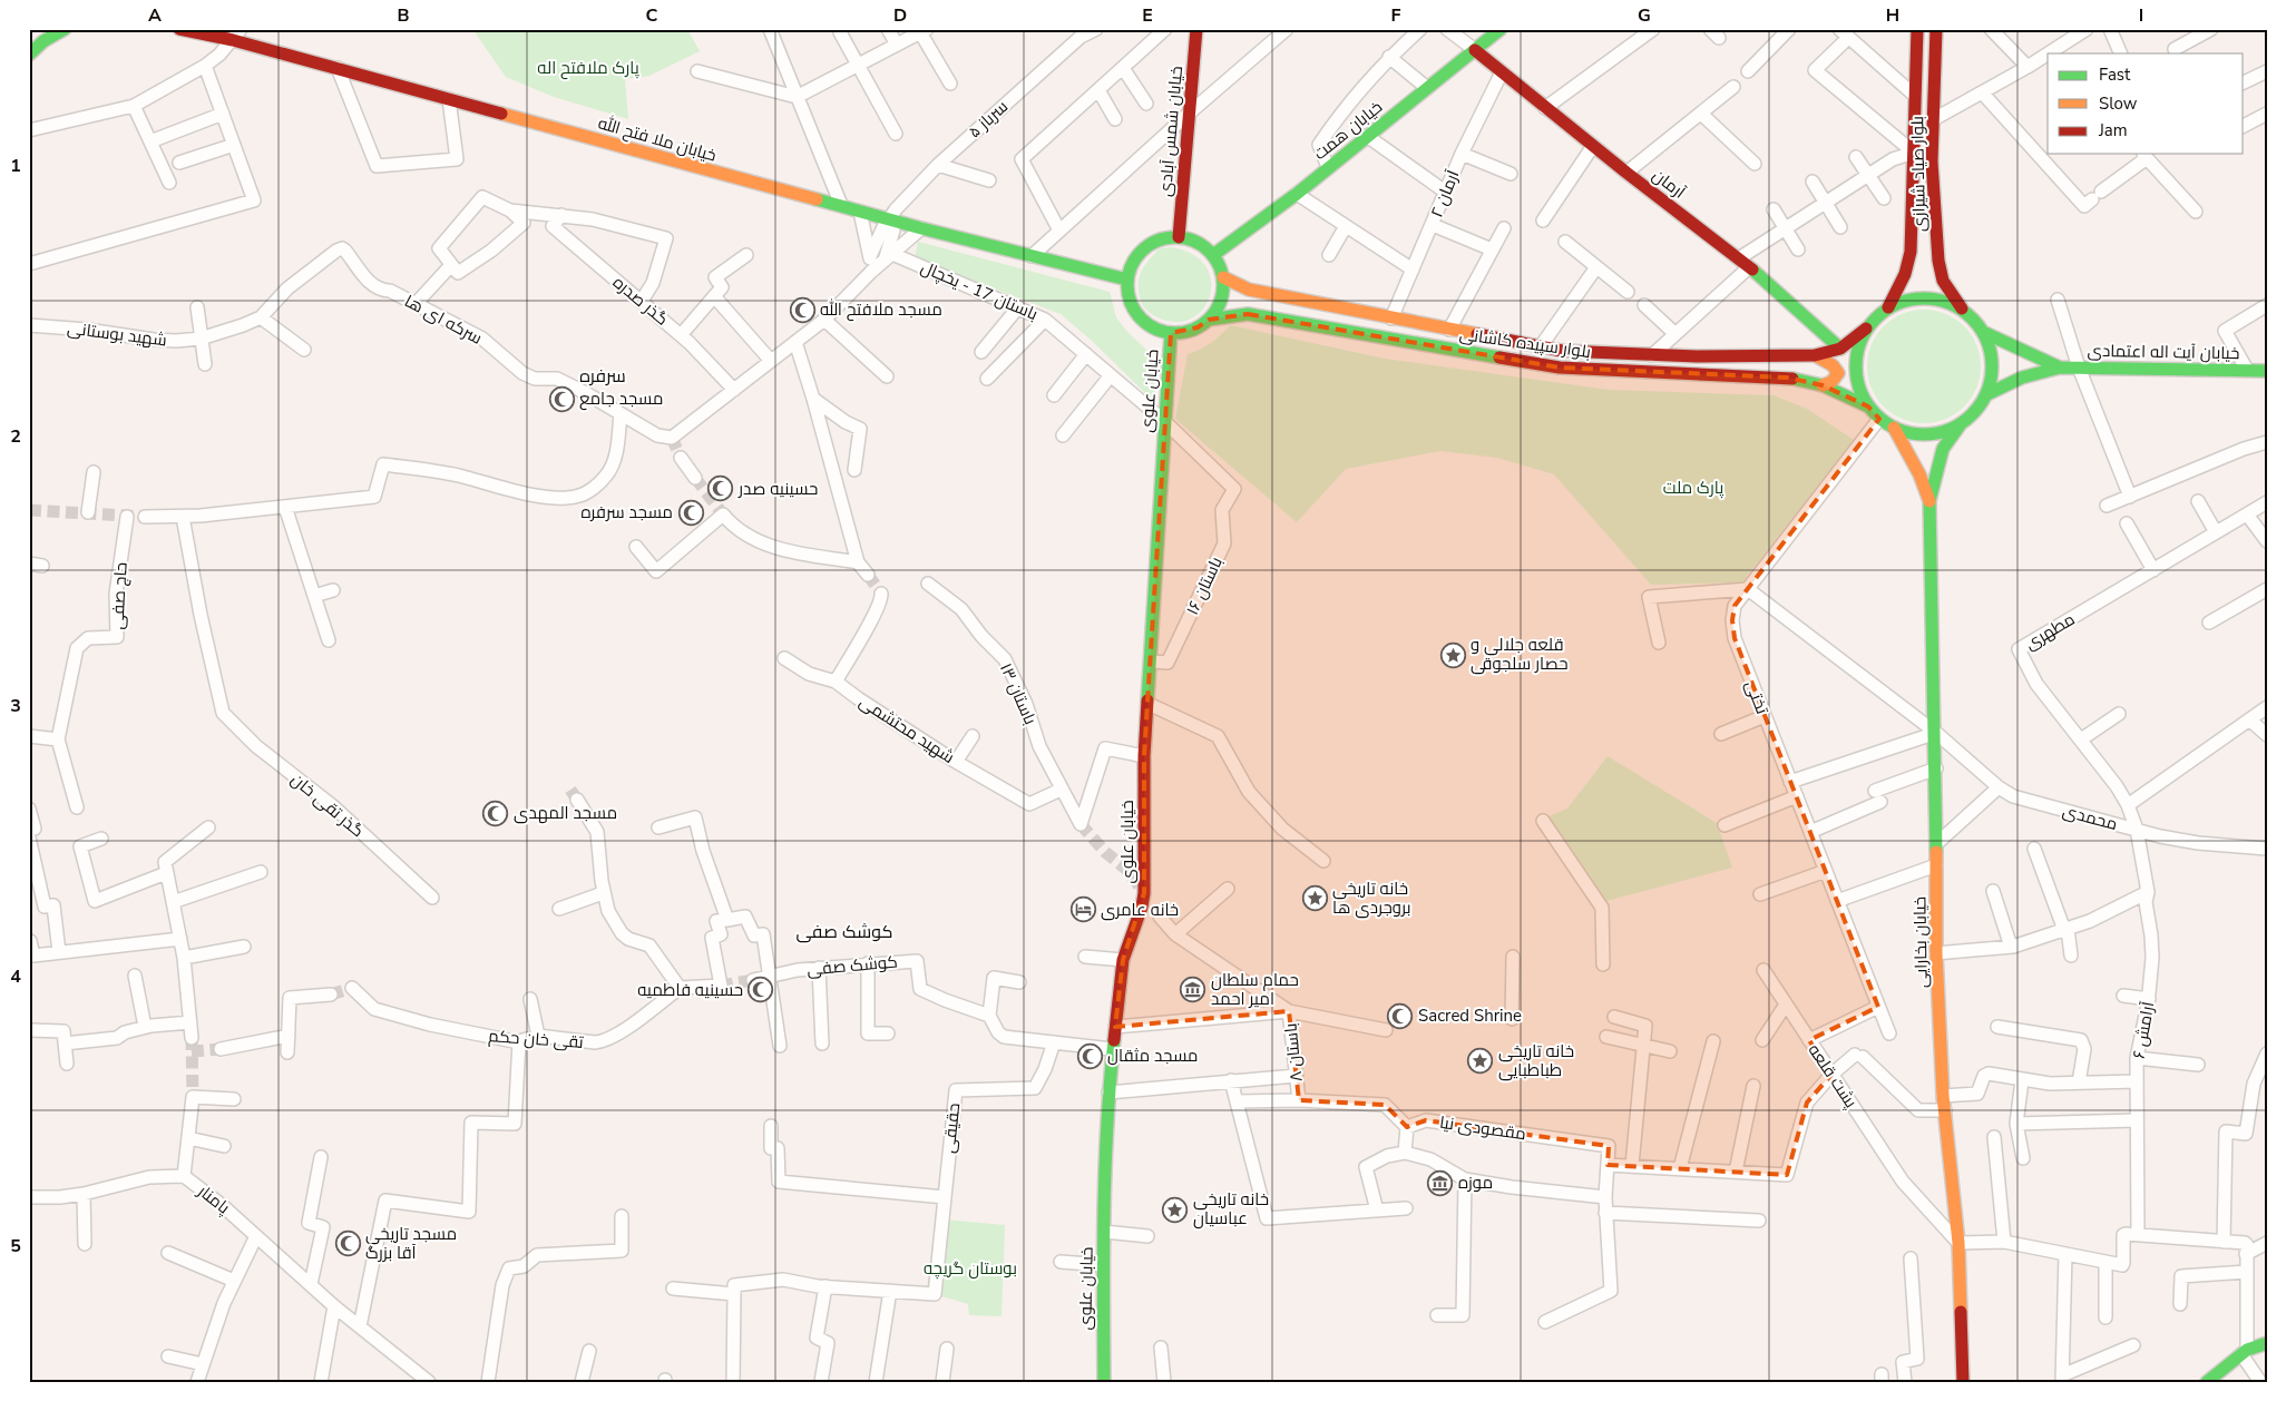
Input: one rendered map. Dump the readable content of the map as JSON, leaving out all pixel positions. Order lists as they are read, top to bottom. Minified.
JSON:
{"streets":{"main road":["خیابان همت","خیابان شمس آبادی","خیابان ملا فتح الله","بلوار صیاد شیرازی","آرمان","بلوار سپیده کاشانی","خیابان آیت اله اعتمادی","خیابان علوی","خیابان بخارایی"],"street":["سرباز ۵","آرمان ۲","باستان 17 - یخچال","گذر صدره","سرکه ای ها","شهید بوستانی","باستان ۱۶","حاج صفی","مطهری","باستان ۱۳","تختی","شهید محتشمی","گذر تقی خان","محمدی","کوشک صفی","آرامش ۶","تقی خان حکم","باستان ۸","پشت قلعه","حقیقی","مقصودی نیا","پامنار"]},"crossings":[["سرباز ۵","خیابان ملا فتح الله"],["خیابان همت","خیابان شمس آبادی"],["خیابان همت","خیابان ملا فتح الله"],["خیابان همت","آرمان"],["خیابان همت","بلوار سپیده کاشانی"],["خیابان همت","خیابان علوی"],["خیابان شمس آبادی","خیابان ملا فتح الله"],["خیابان شمس آبادی","بلوار سپیده کاشانی"],["خیابان شمس آبادی","خیابان علوی"],["خیابان ملا فتح الله","بلوار سپیده کاشانی"],["خیابان ملا فتح الله","خیابان علوی"],["بلوار صیاد شیرازی","بلوار سپیده کاشانی"],["بلوار صیاد شیرازی","تختی"],["بلوار صیاد شیرازی","خیابان بخارایی"],["آرمان","آرمان ۲"],["آرمان","بلوار سپیده کاشانی"],["آرمان ۲","بلوار سپیده کاشانی"],["باستان 17 - یخچال","خیابان علوی"],["باستان 17 - یخچال","باستان ۱۶"],["گذر صدره","سرکه ای ها"],["سرکه ای ها","شهید بوستانی"],["بلوار سپیده کاشانی","خیابان علوی"],["بلوار سپیده کاشانی","تختی"],["بلوار سپیده کاشانی","خیابان بخارایی"],["خیابان علوی","باستان ۱۶"],["خیابان علوی","باستان ۱۳"],["خیابان علوی","باستان ۸"],["مطهری","محمدی"],["مطهری","آرامش ۶"],["باستان ۱۳","شهید محتشمی"],["تختی","محمدی"],["تختی","خیابان بخارایی"],["محمدی","خیابان بخارایی"],["محمدی","آرامش ۶"],["خیابان بخارایی","پشت قلعه"]],"districts":["سرفره","کوشک صفی"],"parks":["پارک ملافتح اله","پارک ملت","بوستان گریچه"],"places":{"mosque":["مسجد ملافتح الله","مسجد جامع","حسینیه صدر","مسجد سرفره","مسجد المهدی","حسینیه فاطمیه","Sacred Shrine","مسجد مثقال","مسجد تاریخی آقا بزرگ"],"place":["قلعه جلالی و حصار سلجوقی","خانه تاریخی بروجردی ها","خانه تاریخی طباطبایی","خانه تاریخی عباسیان"],"hotel":["خانه عامری"],"museum":["حمام سلطان امیر احمد","موزه"]},"legend":["Fast","Slow","Jam"],"grid":{"columns":["A","B","C","D","E","F","G","H","I"],"rows":["1","2","3","4","5"]}}
